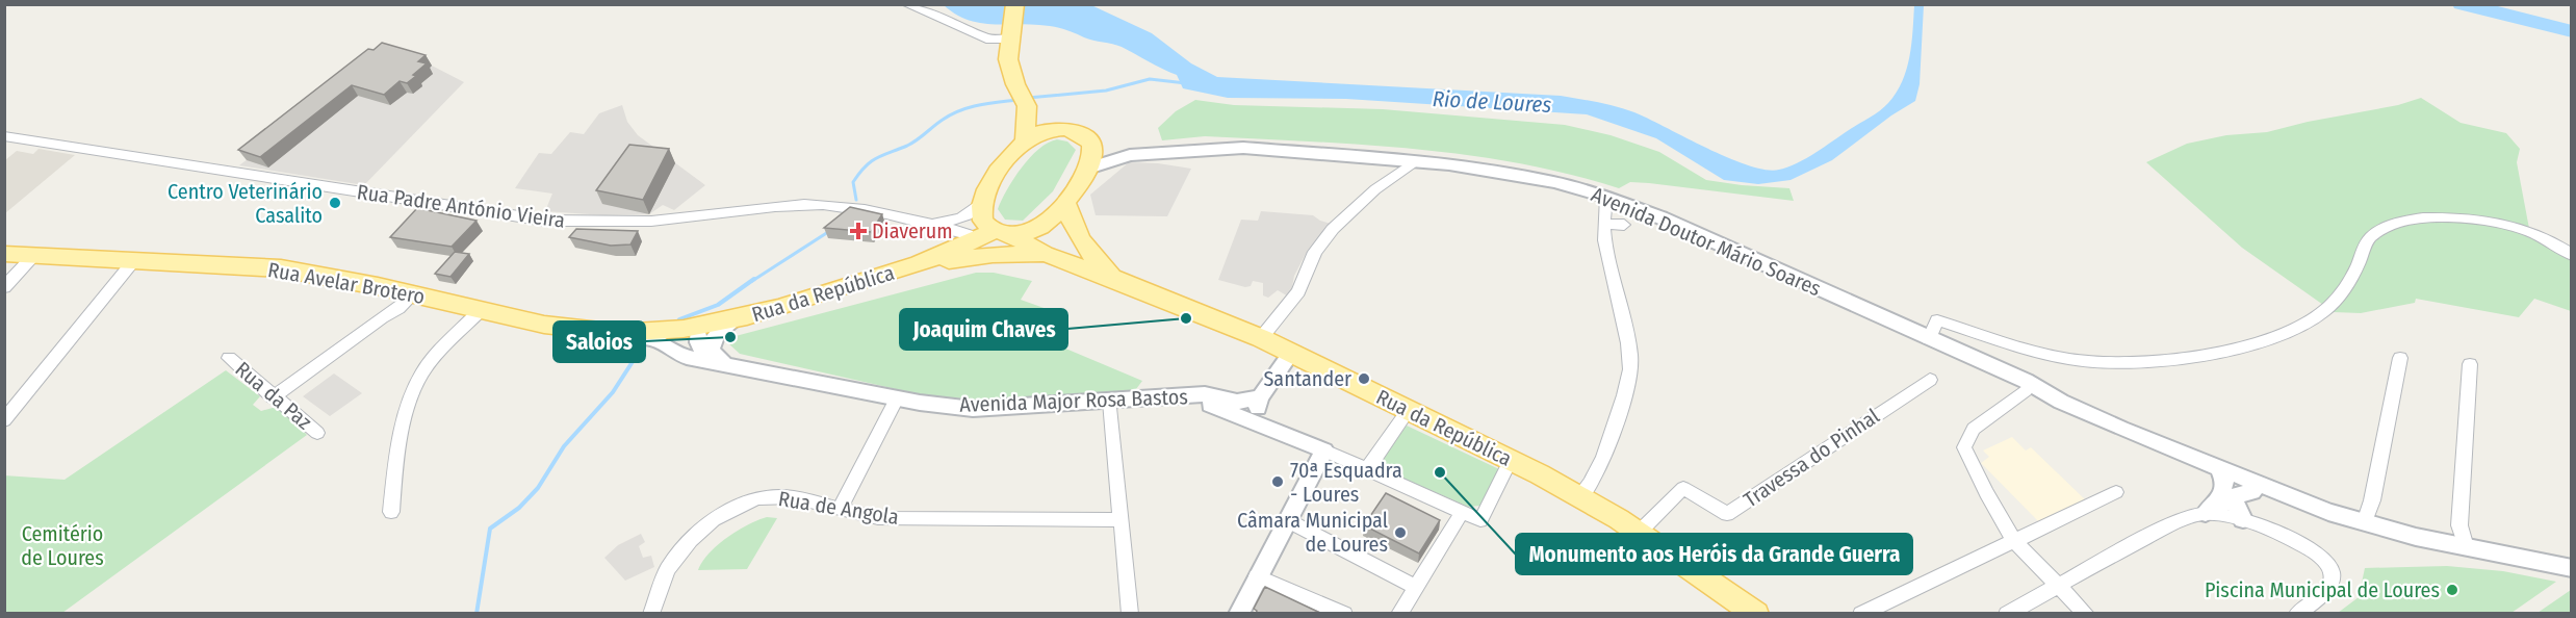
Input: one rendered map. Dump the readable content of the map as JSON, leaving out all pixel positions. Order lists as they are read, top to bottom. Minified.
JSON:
{"streets":{"main road":["Rua Avelar Brotero","Rua da República"],"street":["Rua Padre António Vieira","Avenida Doutor Mário Soares","Rua da Paz","Avenida Major Rosa Bastos","Travessa do Pinhal","Rua de Angola"]},"crossings":[["Rua Padre António Vieira","Rua da República"],["Rua Avelar Brotero","Rua da República"],["Rua da República","Travessa do Pinhal"]],"water":["Rio de Loures"],"parks":["Cemitério de Loures"],"places":{"other":["Centro Veterinário Casalito","Joaquim Chaves","Saloios","Santander","Monumento aos Heróis da Grande Guerra","70ª Esquadra - Loures","Câmara Municipal de Loures","Piscina Municipal de Loures"],"health":["Diaverum"]}}
